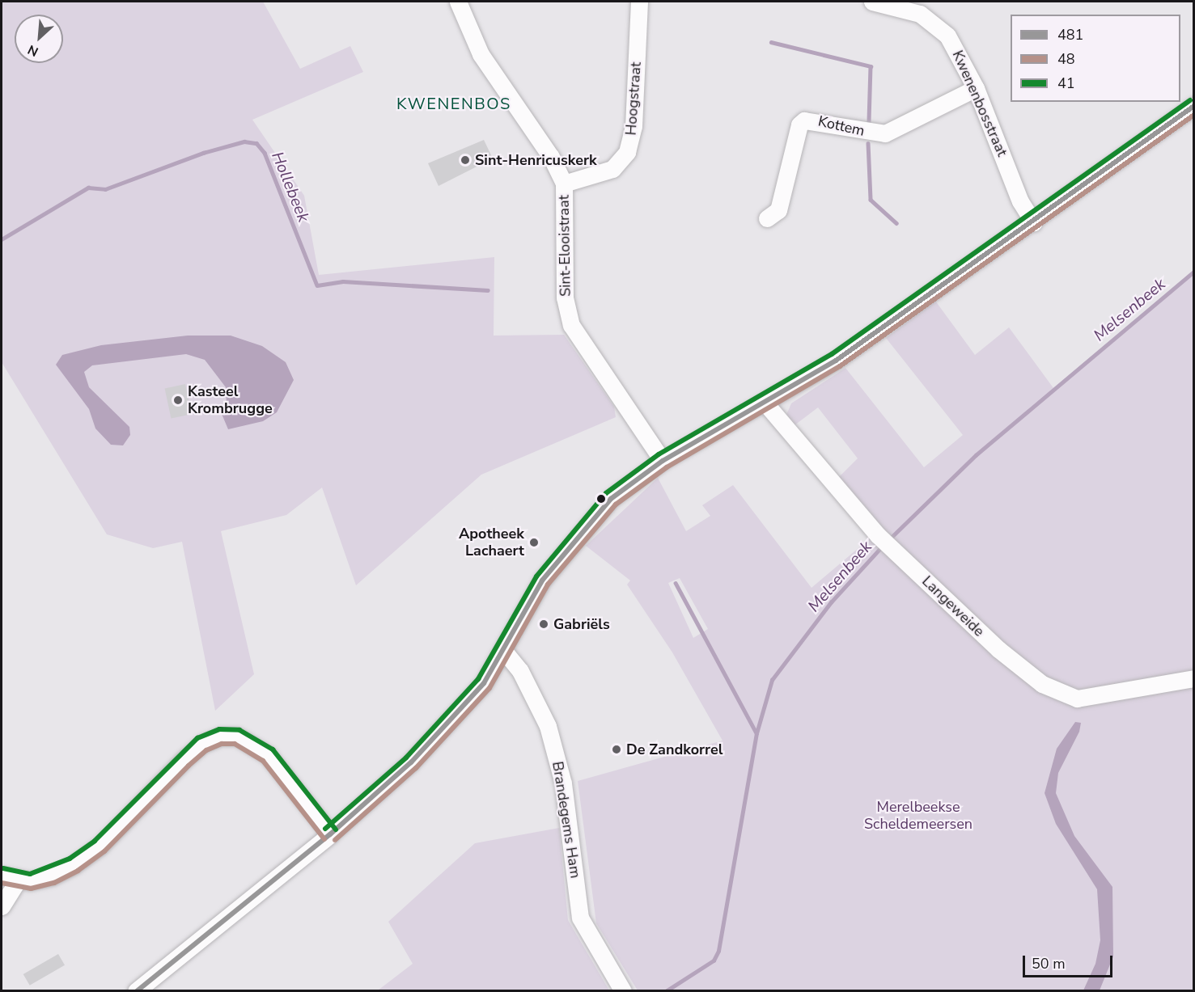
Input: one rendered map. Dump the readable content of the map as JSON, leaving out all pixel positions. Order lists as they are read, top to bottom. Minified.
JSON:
{"streets":{"street":["Hoogstraat","Kwenenbosstraat","Kottem","Sint-Elooistraat","Langeweide","Brandegems Ham"]},"crossings":[["Hoogstraat","Sint-Elooistraat"],["Kwenenbosstraat","Kottem"]],"districts":["KWENENBOS"],"water":["Hollebeek","Melsenbeek"],"parks":["Merelbeekse Scheldemeersen"],"places":["Sint-Henricuskerk","Kasteel Krombrugge","Apotheek Lachaert","Gabriëls","De Zandkorrel"],"lines":["transit line 41","transit line 481","transit line 48"],"legend":["481","48","41"],"scale_bar":"50 m","north":"bottom left"}
